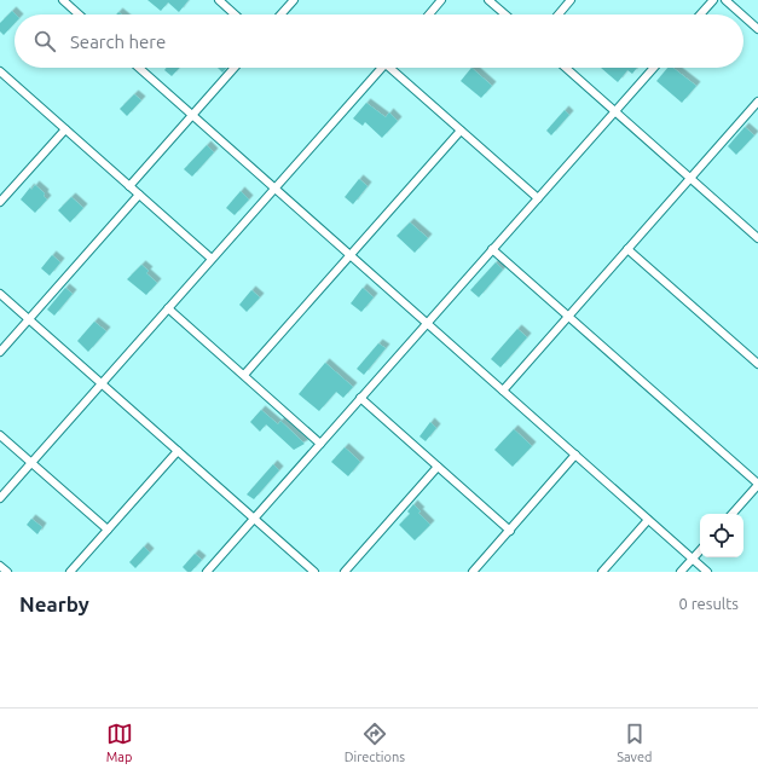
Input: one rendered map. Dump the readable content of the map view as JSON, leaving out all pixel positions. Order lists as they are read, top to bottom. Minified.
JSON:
{"page":{"search":"Search here","heading":["Nearby","0 results"],"nav":["Map","Directions","Saved"]}}
